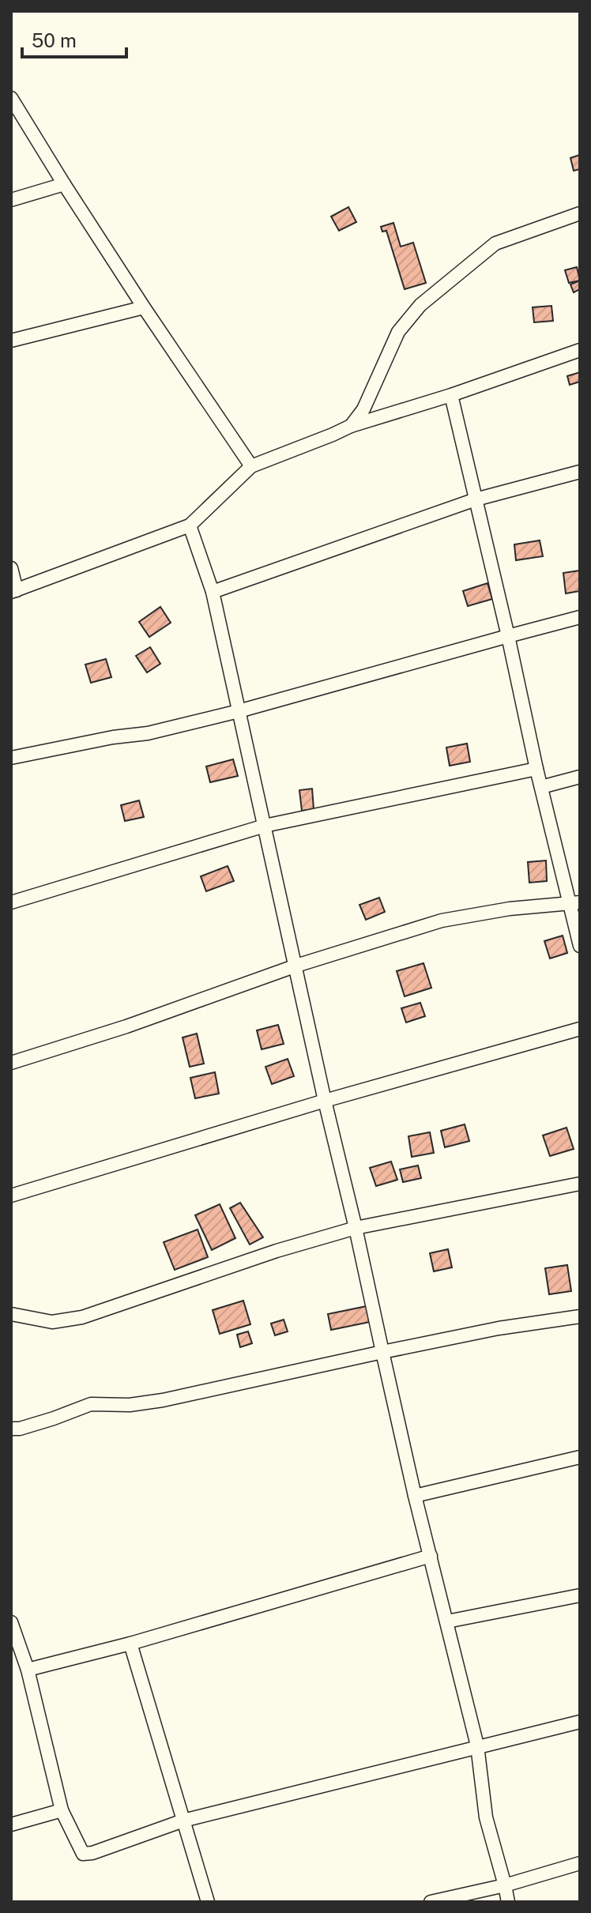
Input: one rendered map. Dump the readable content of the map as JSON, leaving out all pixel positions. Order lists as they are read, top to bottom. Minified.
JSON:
{"scale_bar":"50 m"}
